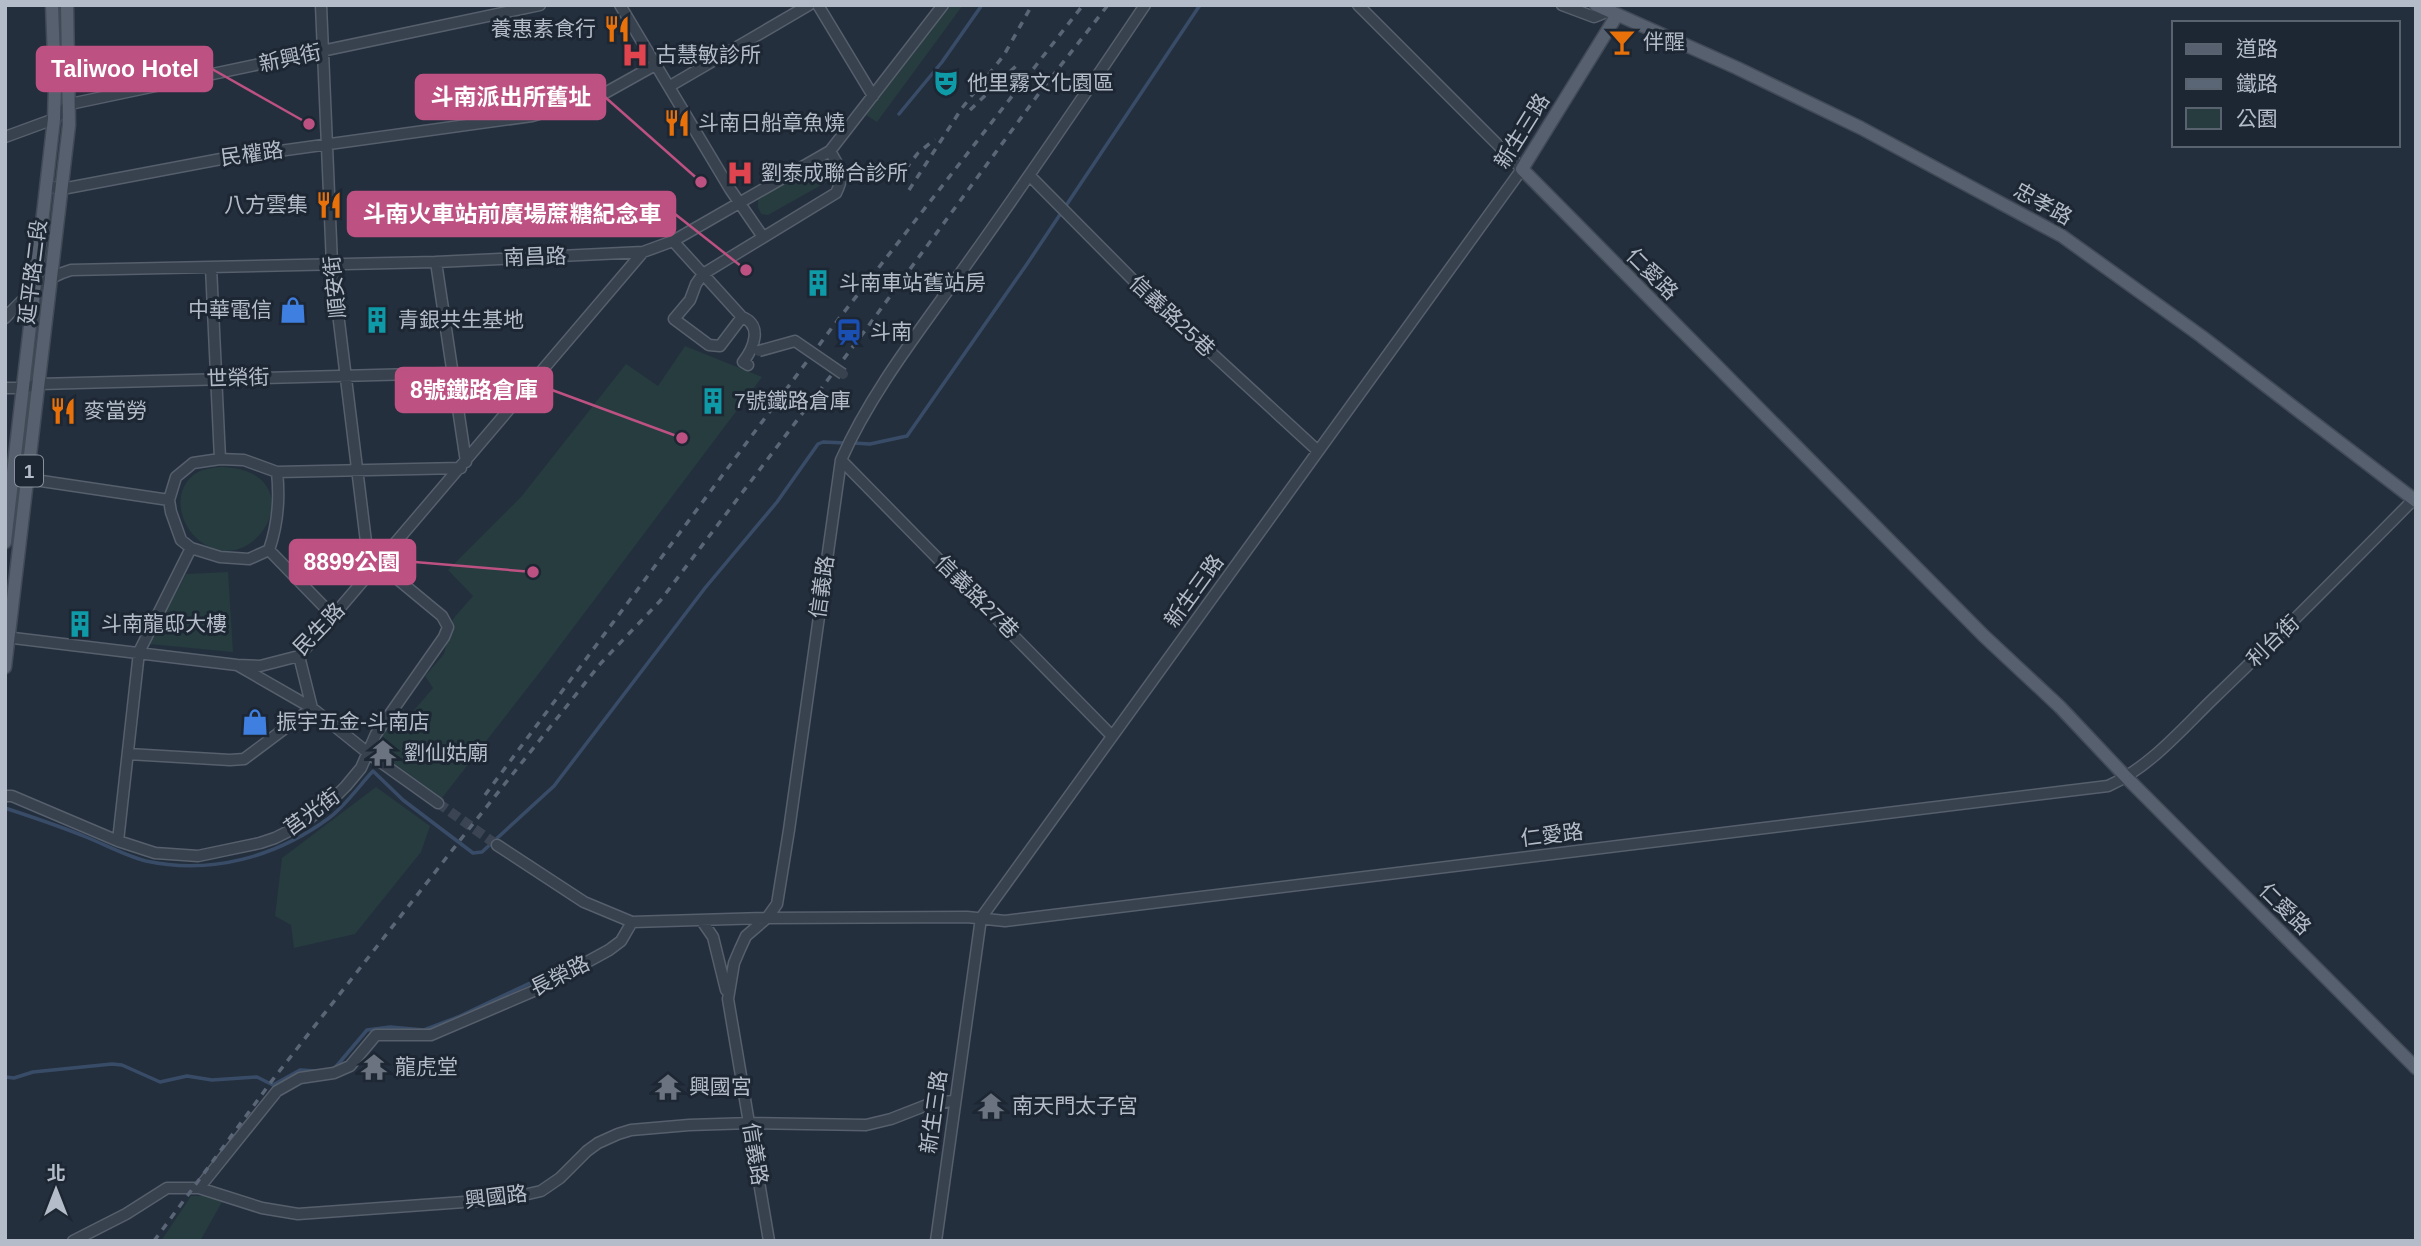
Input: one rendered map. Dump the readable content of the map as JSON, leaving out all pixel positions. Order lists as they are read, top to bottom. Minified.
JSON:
{"streets":{"main road":["新生三路","忠孝路","延平路二段","仁愛路","1"],"street":["新興街","民權路","南昌路","順安街","信義路25巷","世榮街","信義路","信義路27巷","民生路","利台街","莒光街","長榮路","興國路"]},"crossings":[["新興街","延平路二段"],["新興街","順安街"],["新生三路","忠孝路"],["新生三路","仁愛路"],["新生三路","信義路25巷"],["新生三路","信義路27巷"],["新生三路","興國路"],["民權路","延平路二段"],["民權路","順安街"],["忠孝路","利台街"],["南昌路","延平路二段"],["南昌路","順安街"],["南昌路","民生路"],["延平路二段","世榮街"],["延平路二段","民生路"],["仁愛路","利台街"],["順安街","世榮街"],["順安街","民生路"],["順安街","莒光街"],["信義路25巷","信義路"],["信義路","信義路27巷"],["信義路","興國路"],["民生路","莒光街"],["長榮路","興國路"]],"places":{"restaurant":["養惠素食行","斗南日船章魚燒","八方雲集","麥當勞"],"bar":["伴醒"],"hospital":["古慧敏診所","劉泰成聯合診所"],"theatre":["他里霧文化園區"],"other":["Taliwoo Hotel","斗南派出所舊址","斗南火車站前廣場蔗糖紀念車","8號鐵路倉庫","8899公園"],"building":["斗南車站舊站房","青銀共生基地","7號鐵路倉庫","斗南龍邸大樓"],"shop":["中華電信","振宇五金-斗南店"],"station":["斗南"],"temple":["劉仙姑廟","龍虎堂","興國宮","南天門太子宮"]},"legend":["道路","鐵路","公園"],"north":"top"}
